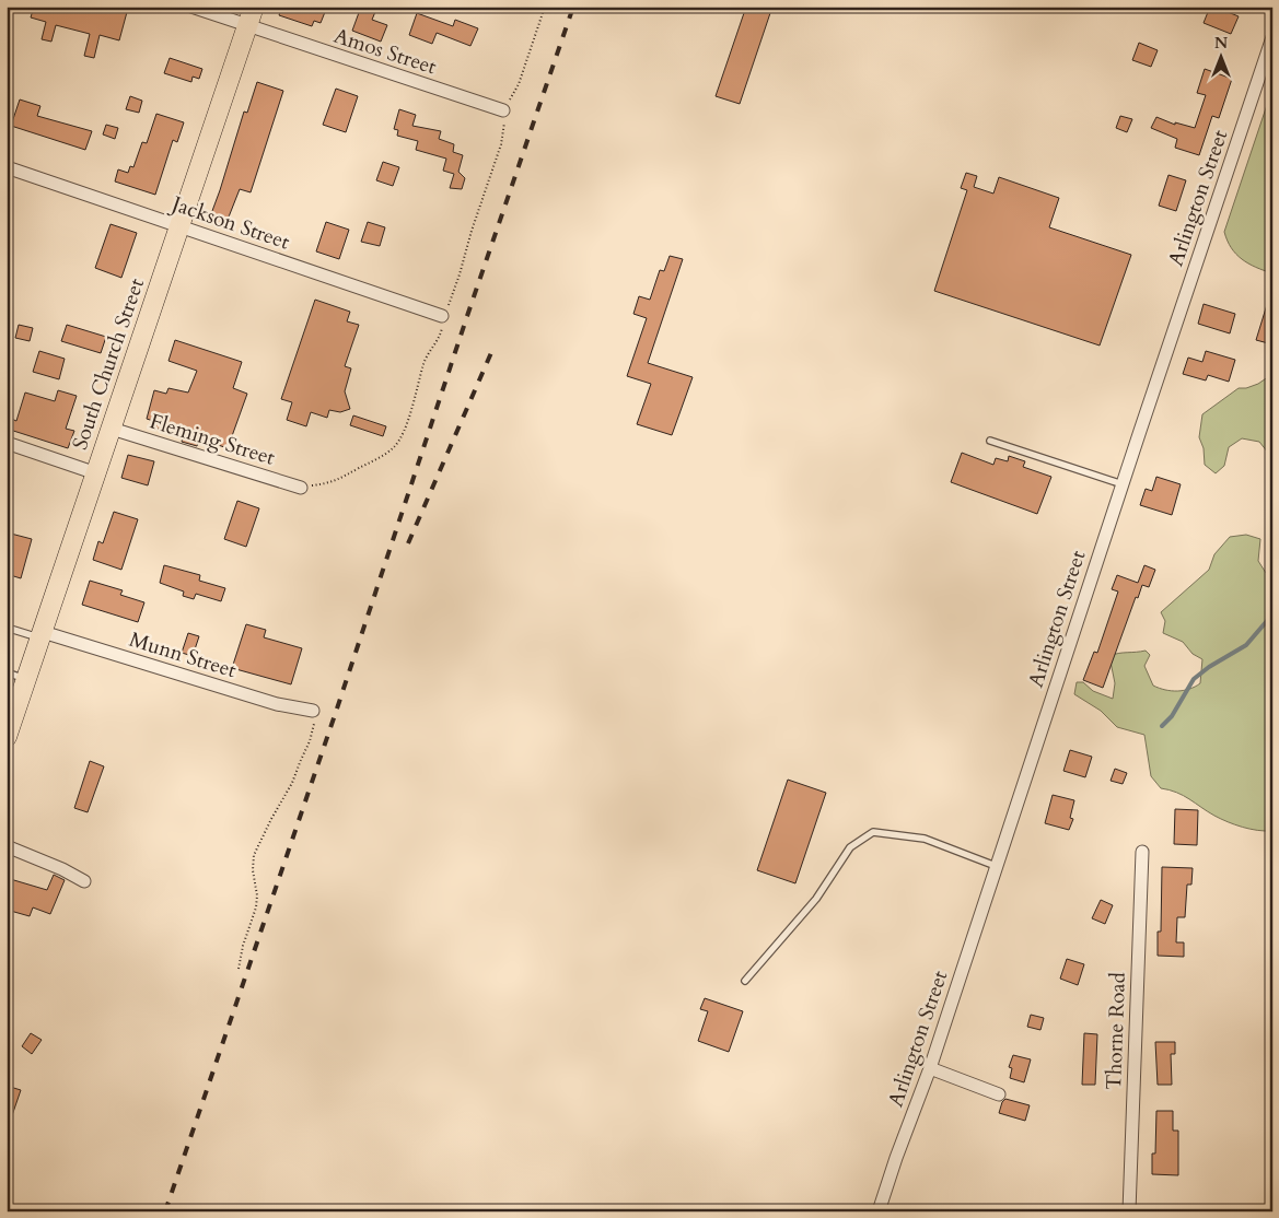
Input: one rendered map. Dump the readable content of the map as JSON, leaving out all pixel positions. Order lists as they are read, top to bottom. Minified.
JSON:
{"streets":{"main road":["South Church Street"],"street":["Amos Street","Arlington Street","Jackson Street","Fleming Street","Munn Street","Thorne Road"]},"crossings":[["Amos Street","South Church Street"],["Jackson Street","South Church Street"],["South Church Street","Fleming Street"],["South Church Street","Munn Street"]],"north":"top"}
